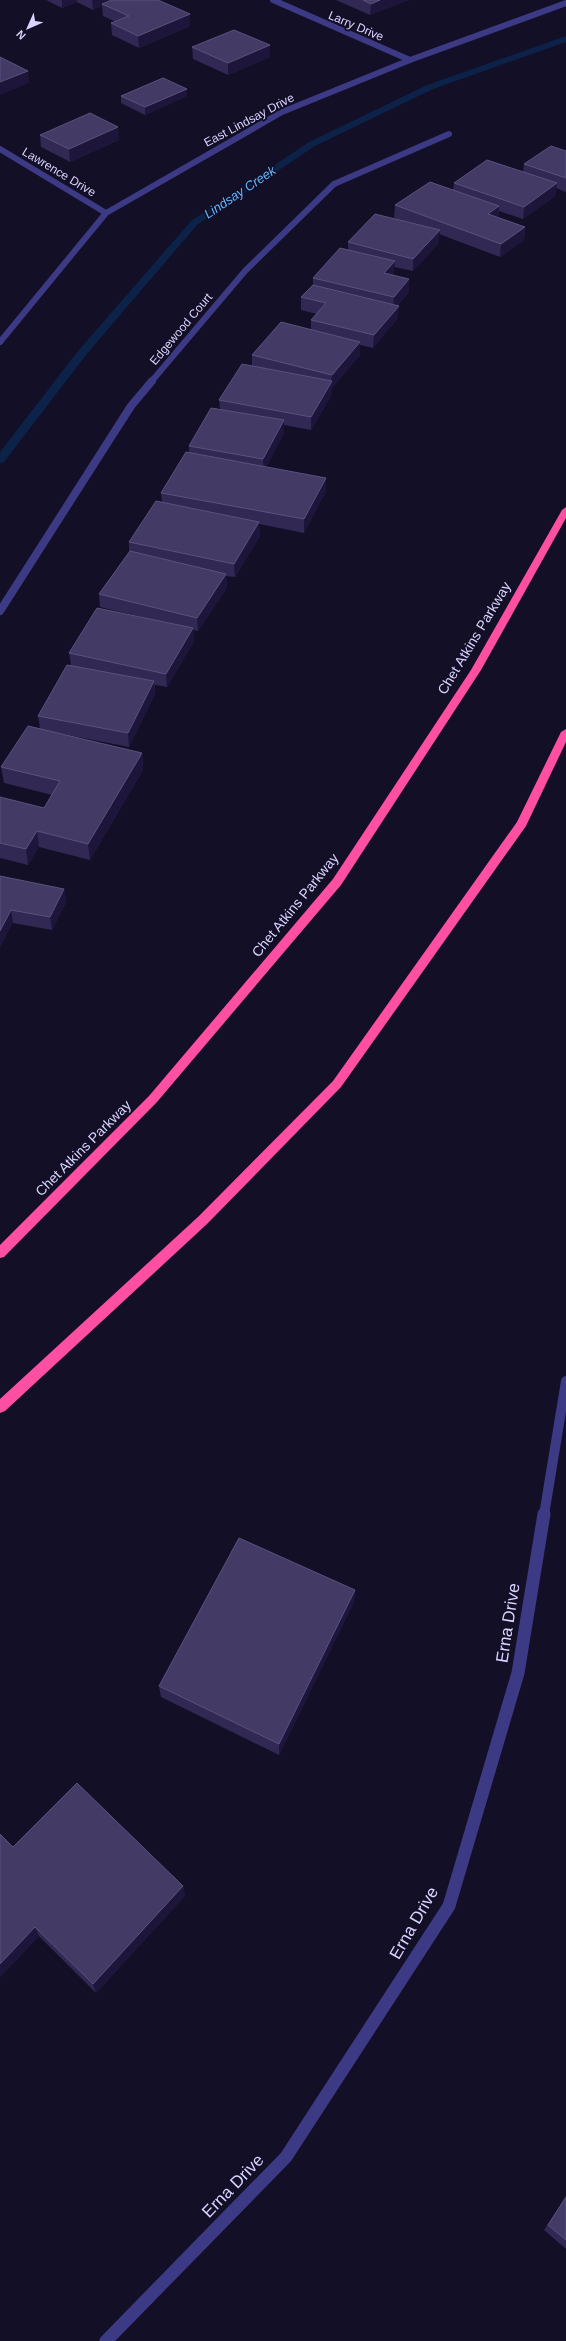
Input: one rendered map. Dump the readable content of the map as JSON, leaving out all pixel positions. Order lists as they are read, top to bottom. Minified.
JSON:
{"streets":{"highway":["Chet Atkins Parkway"],"street":["Larry Drive","East Lindsay Drive","Lawrence Drive","Edgewood Court","Erna Drive"]},"crossings":[["Larry Drive","East Lindsay Drive"],["East Lindsay Drive","Lawrence Drive"]],"water":["Lindsay Creek"],"north":"bottom left"}
